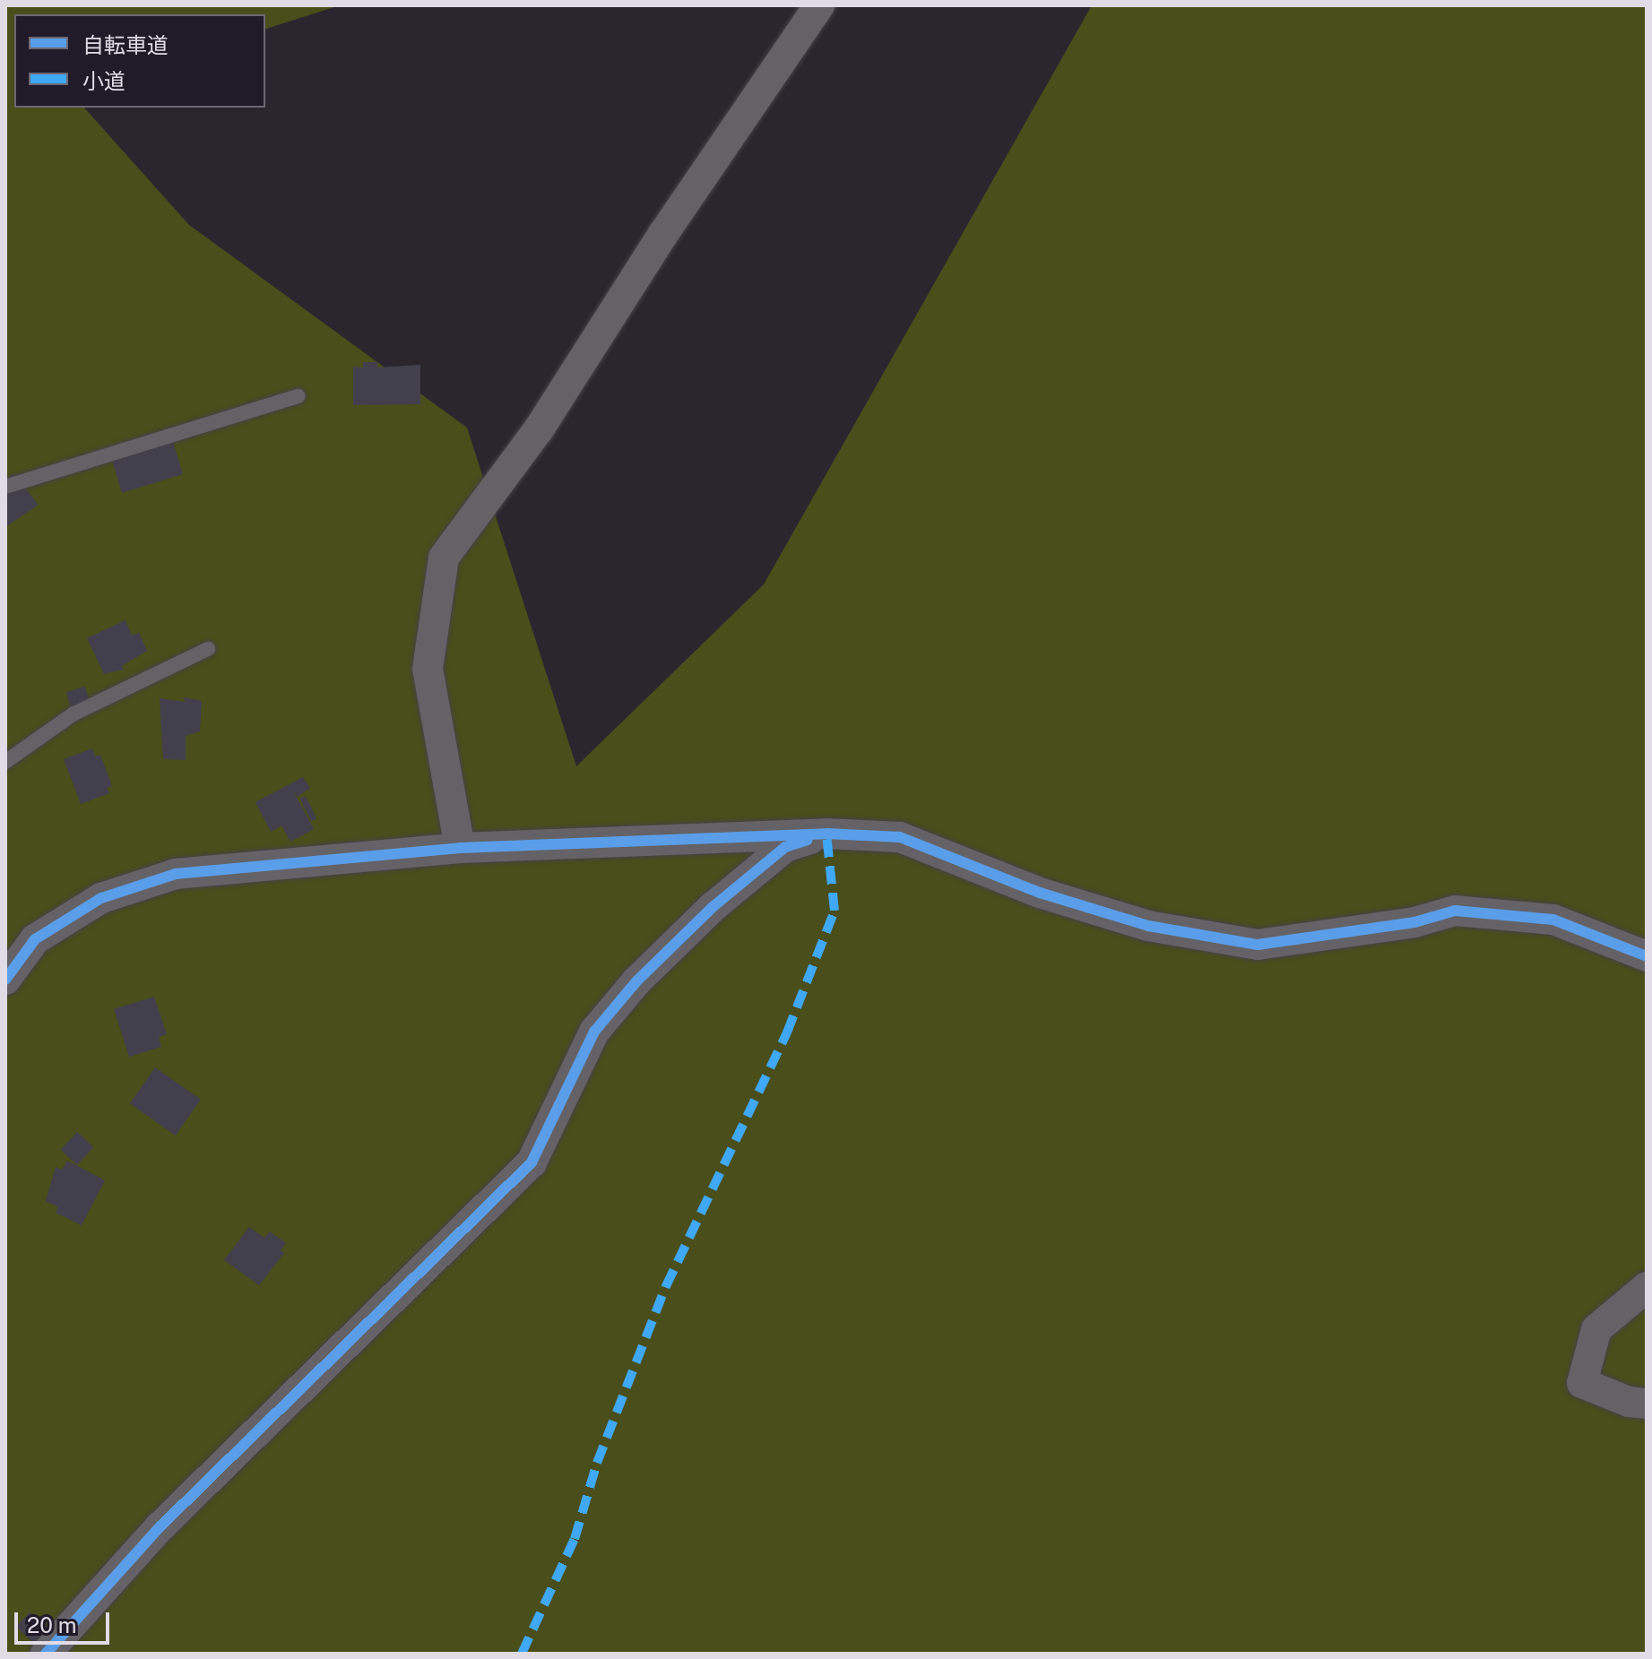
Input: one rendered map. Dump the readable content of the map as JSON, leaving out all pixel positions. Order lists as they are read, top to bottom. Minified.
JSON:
{"legend":["自転車道","小道"],"scale_bar":"20 m"}
